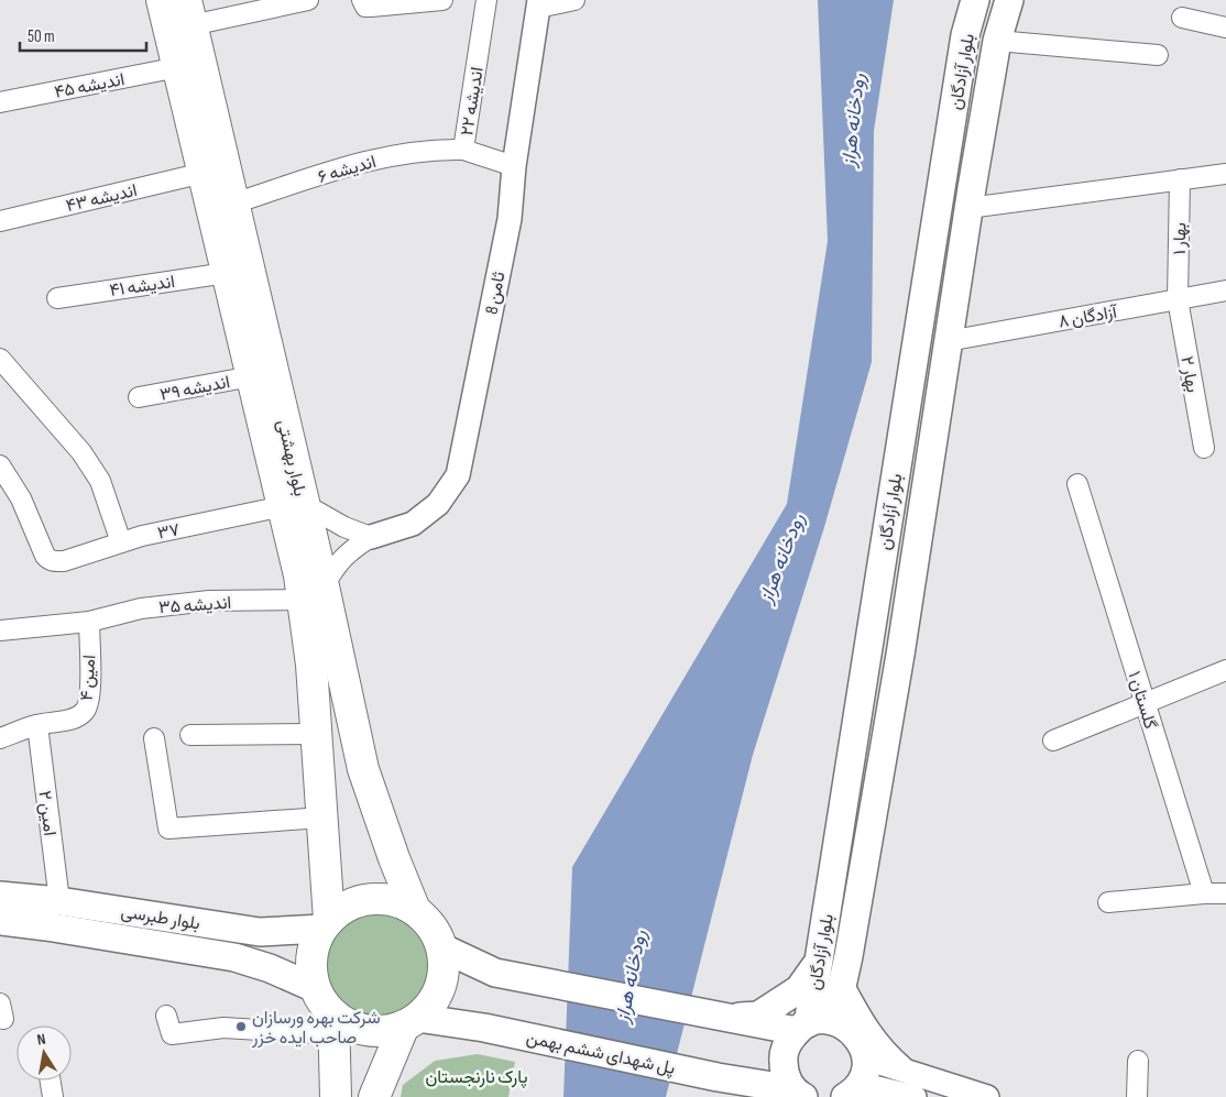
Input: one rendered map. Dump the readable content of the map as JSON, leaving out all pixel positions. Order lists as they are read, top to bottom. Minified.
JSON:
{"streets":{"main road":["بلوار آزادگان","بلوار بهشتی","بلوار طبرسی","پل شهدای ششم بهمن"],"street":["اندیشه ۴۵","اندیشه ۲۲","اندیشه ۶","اندیشه ۴۳","بهار ۱","اندیشه ۴۱","ثامن 8","آزادگان ۸","بهار ۲","اندیشه ۳۹","۳۷","اندیشه ۳۵","امین ۴","گلستان ۱","امین ۲"]},"crossings":[["بلوار آزادگان","آزادگان ۸"],["اندیشه ۴۵","بلوار بهشتی"],["اندیشه ۲۲","اندیشه ۶"],["اندیشه ۲۲","ثامن 8"],["اندیشه ۶","بلوار بهشتی"],["اندیشه ۴۳","بلوار بهشتی"],["بهار ۱","آزادگان ۸"],["بهار ۱","بهار ۲"],["اندیشه ۴۱","بلوار بهشتی"],["آزادگان ۸","بهار ۲"],["اندیشه ۳۹","بلوار بهشتی"],["بلوار بهشتی","۳۷"],["بلوار بهشتی","اندیشه ۳۵"],["بلوار بهشتی","بلوار طبرسی"],["بلوار بهشتی","پل شهدای ششم بهمن"],["اندیشه ۳۵","امین ۴"],["امین ۴","امین ۲"],["امین ۲","بلوار طبرسی"],["بلوار طبرسی","پل شهدای ششم بهمن"]],"water":["رودخانه هراز"],"parks":["پارک نارنجستان"],"places":["شرکت بهره ورسازان صاحب ایده خزر"],"scale_bar":"50 m","north":"top"}
